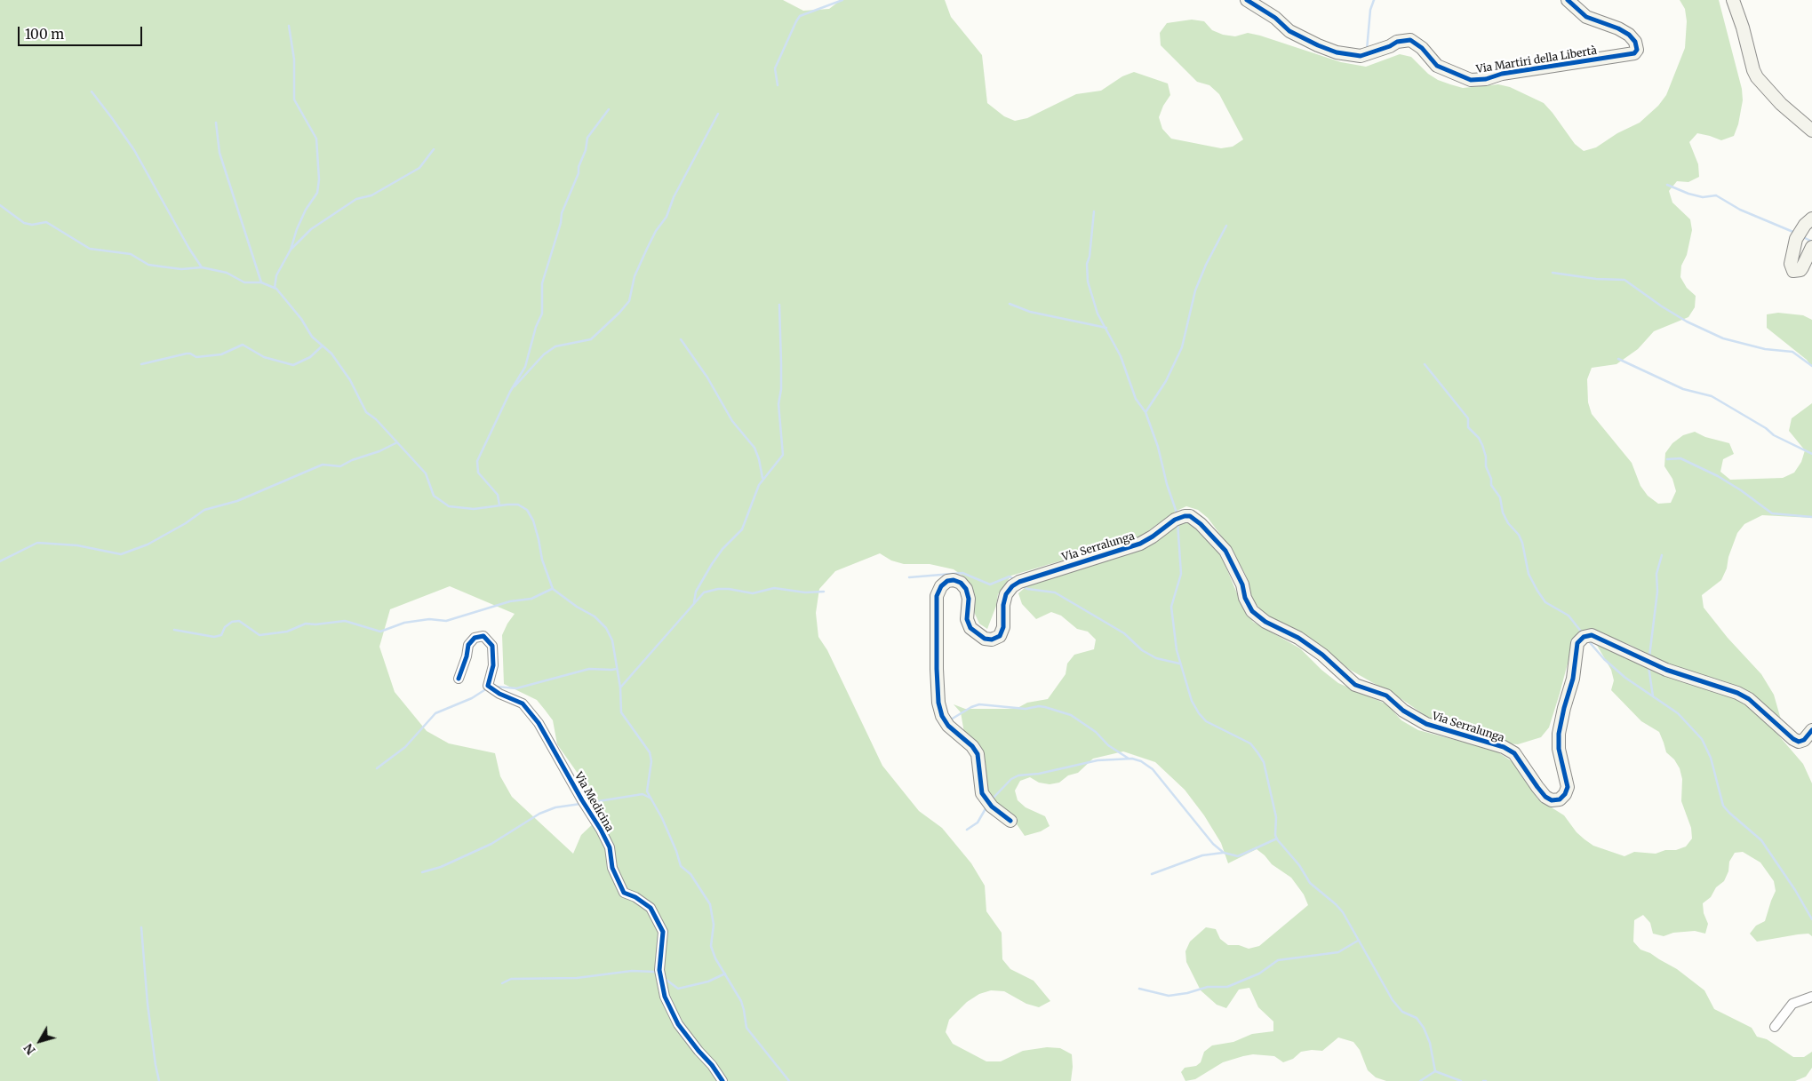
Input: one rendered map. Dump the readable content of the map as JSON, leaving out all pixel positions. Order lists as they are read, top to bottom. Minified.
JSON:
{"streets":{"street":["Via Martiri della Libertà","Via Serralunga","Via Medicina"]},"scale_bar":"100 m","north":"bottom left"}
